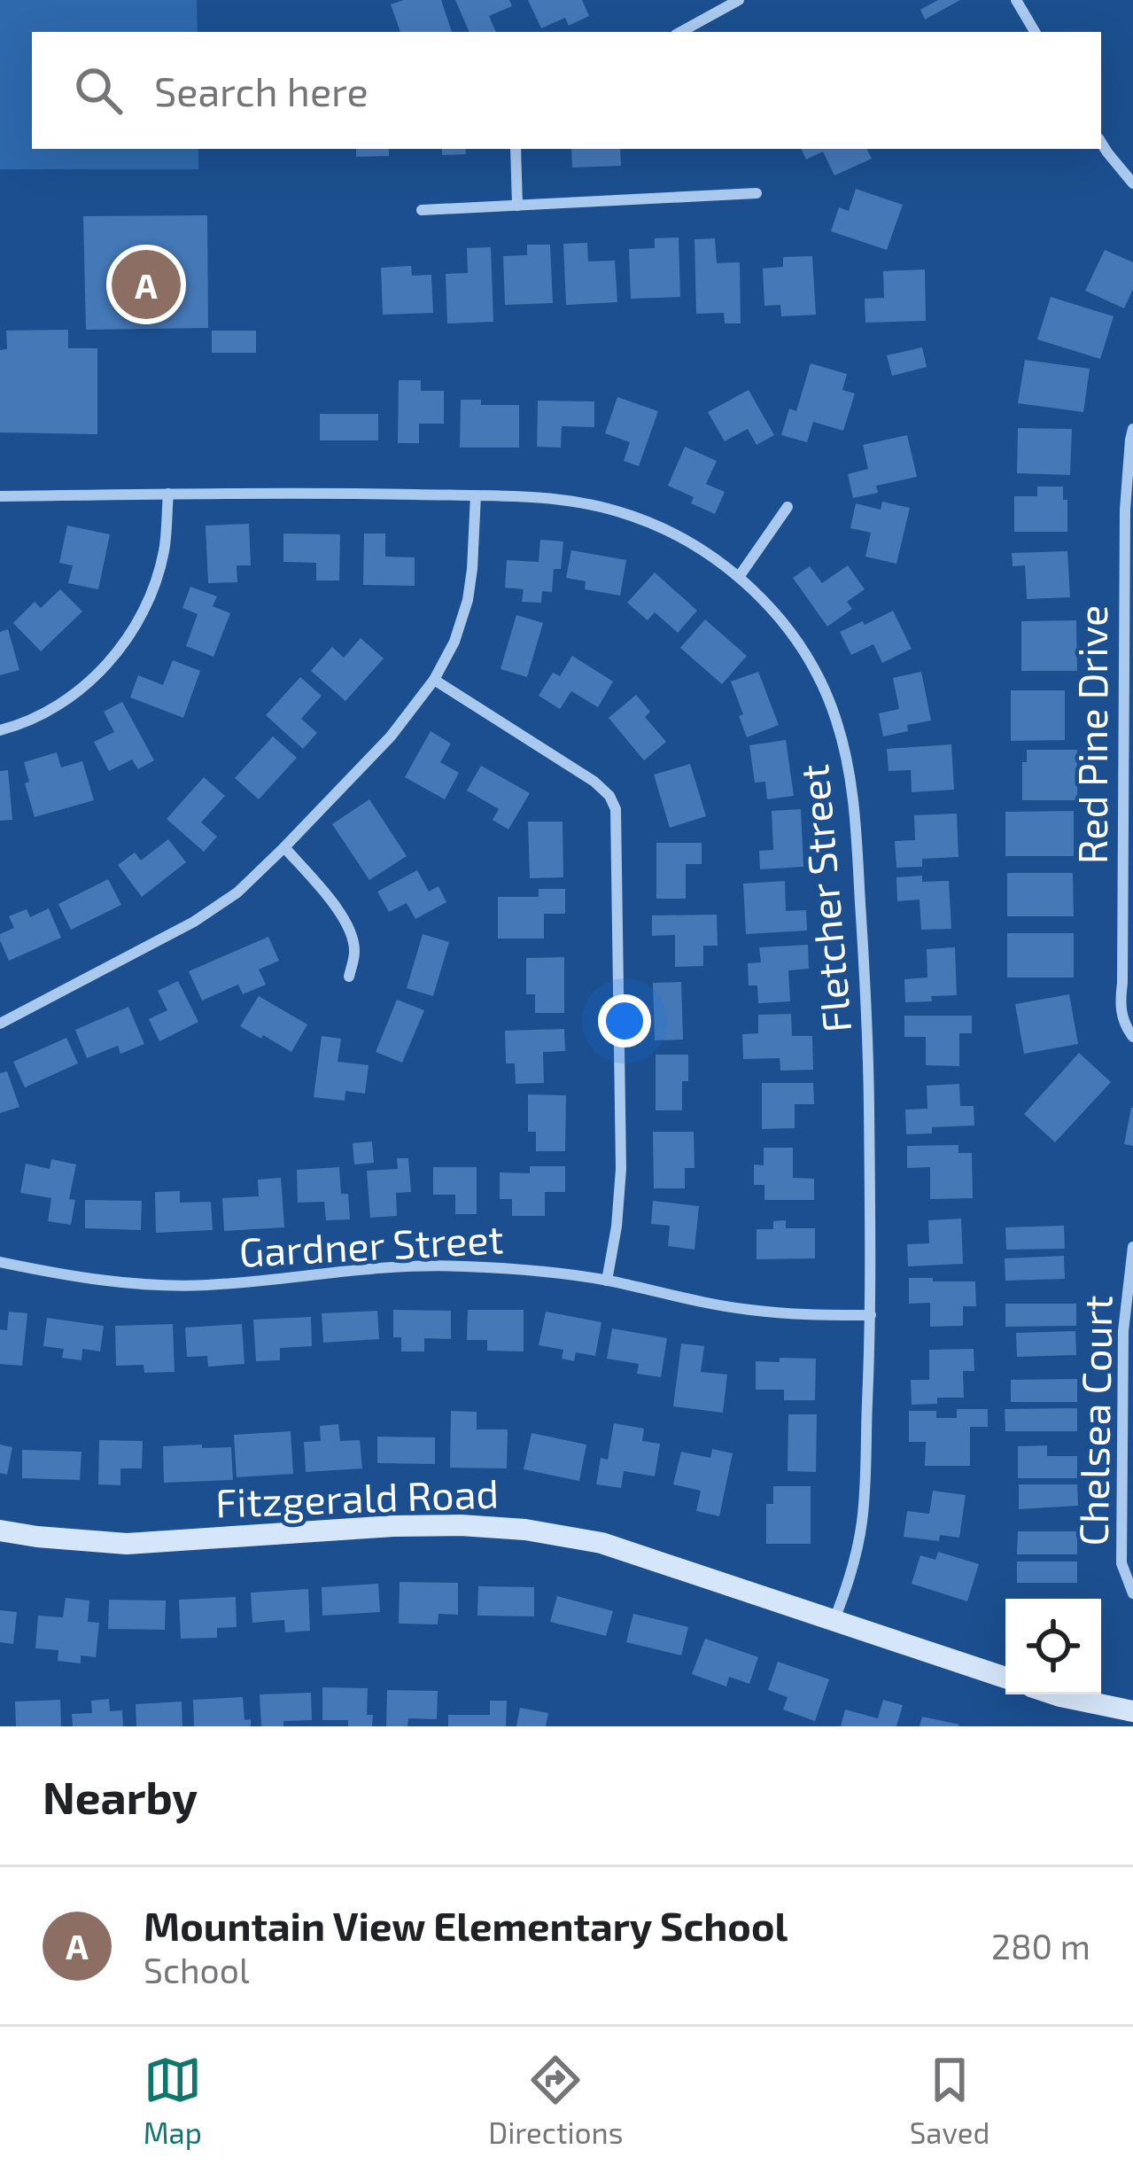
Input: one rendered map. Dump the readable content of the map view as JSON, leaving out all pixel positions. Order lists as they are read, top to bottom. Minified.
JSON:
{"streets":{"main road":["Fitzgerald Road"],"street":["Red Pine Drive","Fletcher Street","Gardner Street","Chelsea Court"]},"crossings":[["Fletcher Street","Gardner Street"],["Fletcher Street","Fitzgerald Road"]],"page":{"search":"Search here","pins":"A","heading":"Nearby","list":[{"mark":"A","name":"Mountain View Elementary School","note":"School","value":"280 m"}],"nav":["Map","Directions","Saved"]}}
